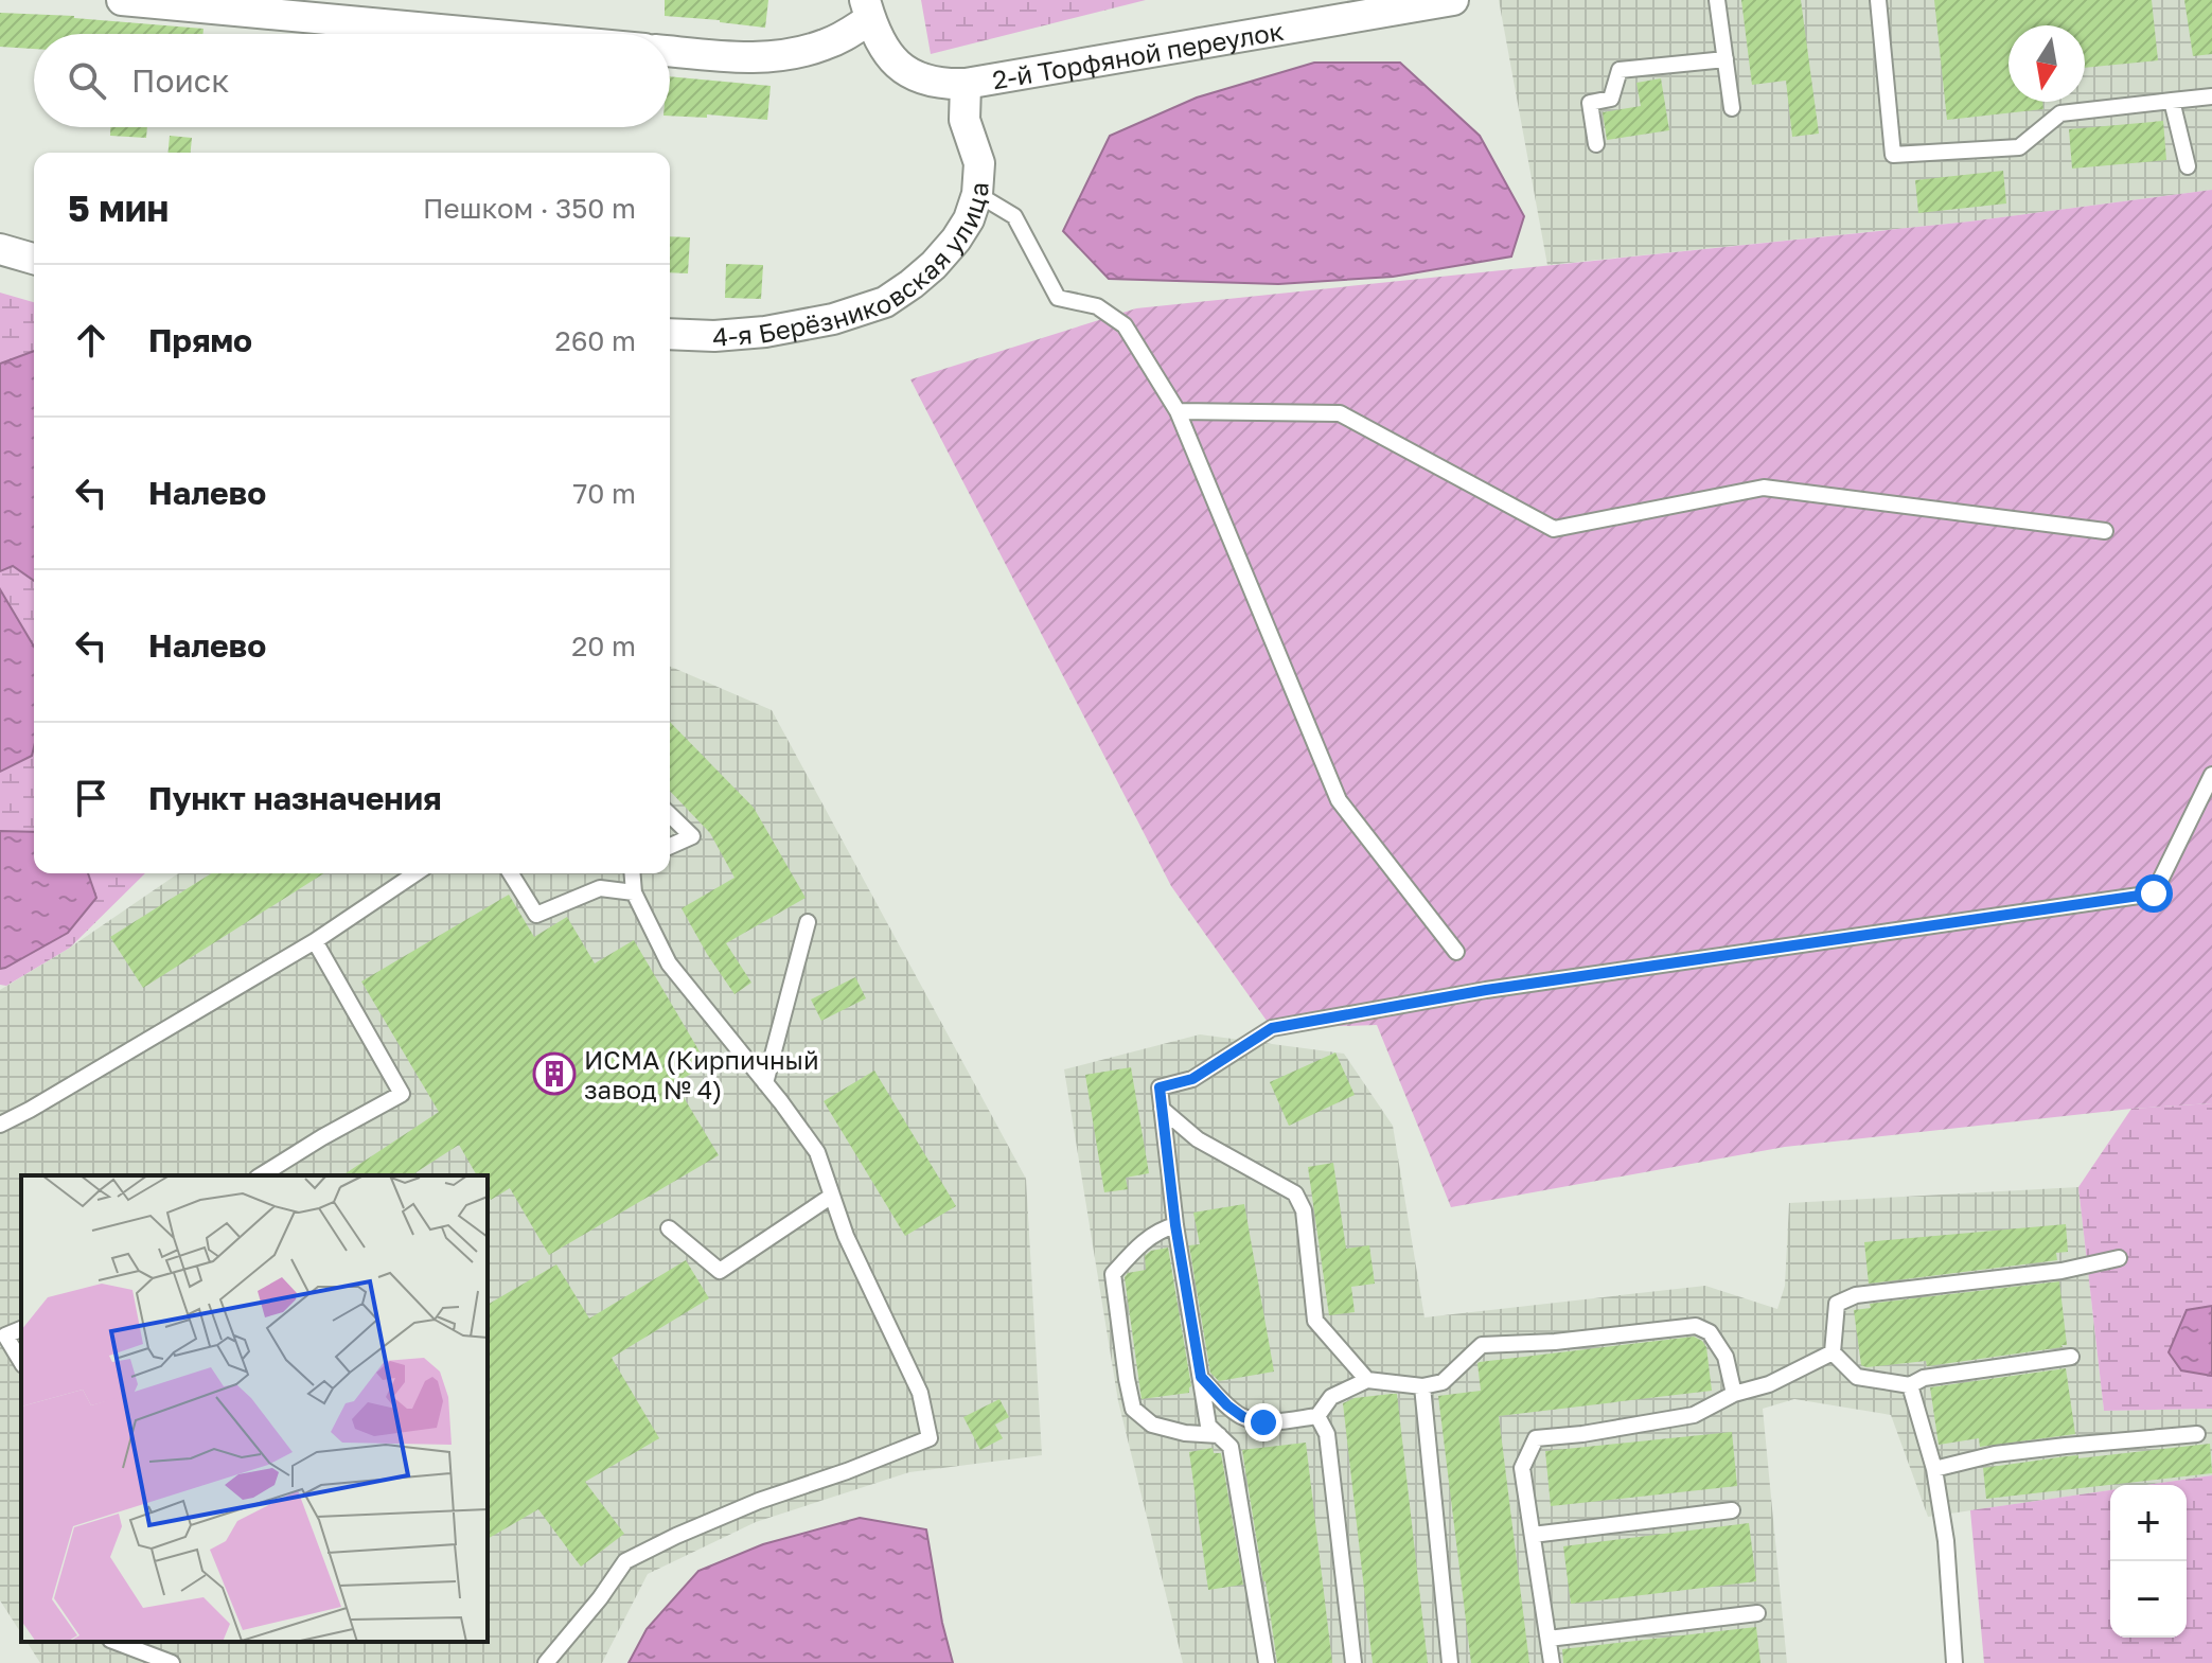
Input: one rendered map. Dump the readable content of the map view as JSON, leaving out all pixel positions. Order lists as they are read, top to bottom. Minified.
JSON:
{"streets":{"street":["2-й Торфяной переулок","4-я Берёзниковская улица"]},"crossings":[["2-й Торфяной переулок","4-я Берёзниковская улица"]],"places":{"building":["ИСМА (Кирпичный завод № 4)"]},"north":"bottom","page":{"search":"Поиск","heading":["5 мин","Пешком · 350 m"],"list":[["Прямо","260 m"],["Налево","70 m"],["Налево","20 m"],"Пункт назначения"],"map_buttons":["+","−"]}}
